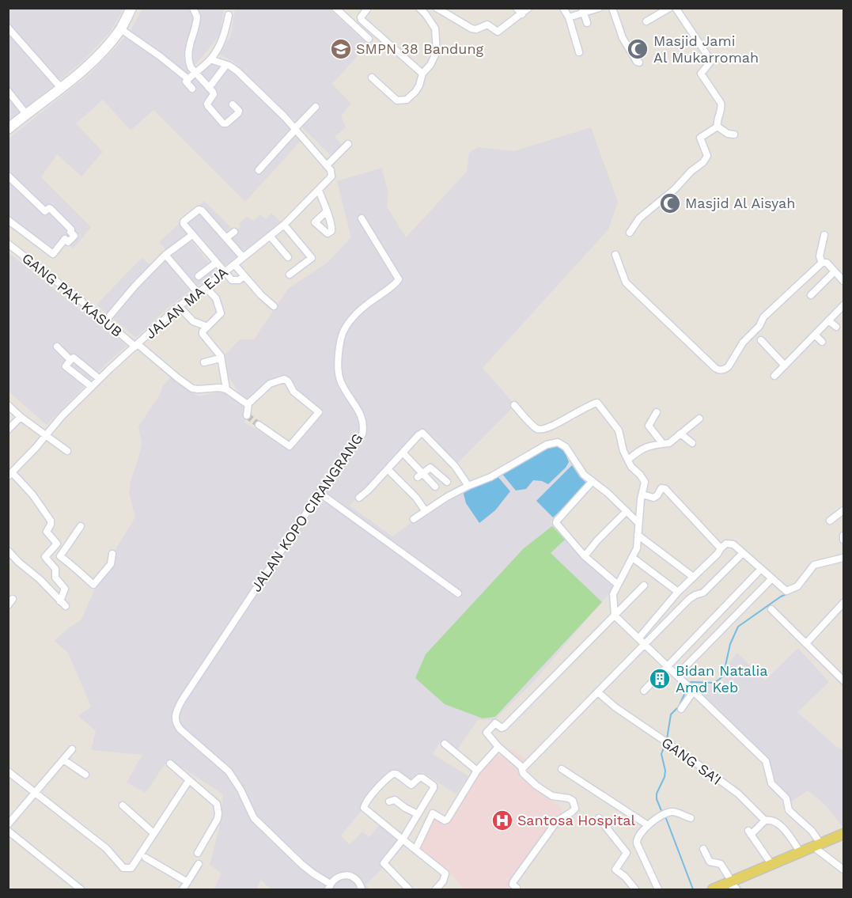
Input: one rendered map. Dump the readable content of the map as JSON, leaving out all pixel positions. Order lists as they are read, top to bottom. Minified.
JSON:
{"streets":{"street":["GANG PAK KASUB","JALAN MA EJA","JALAN KOPO CIRANGRANG","GANG SA'I"]},"crossings":[["GANG PAK KASUB","JALAN MA EJA"]],"places":{"school or university":["SMPN 38 Bandung"],"mosque":["Masjid Jami Al Mukarromah","Masjid Al Aisyah"],"building":["Bidan Natalia Amd Keb"],"hospital":["Santosa Hospital"]}}
